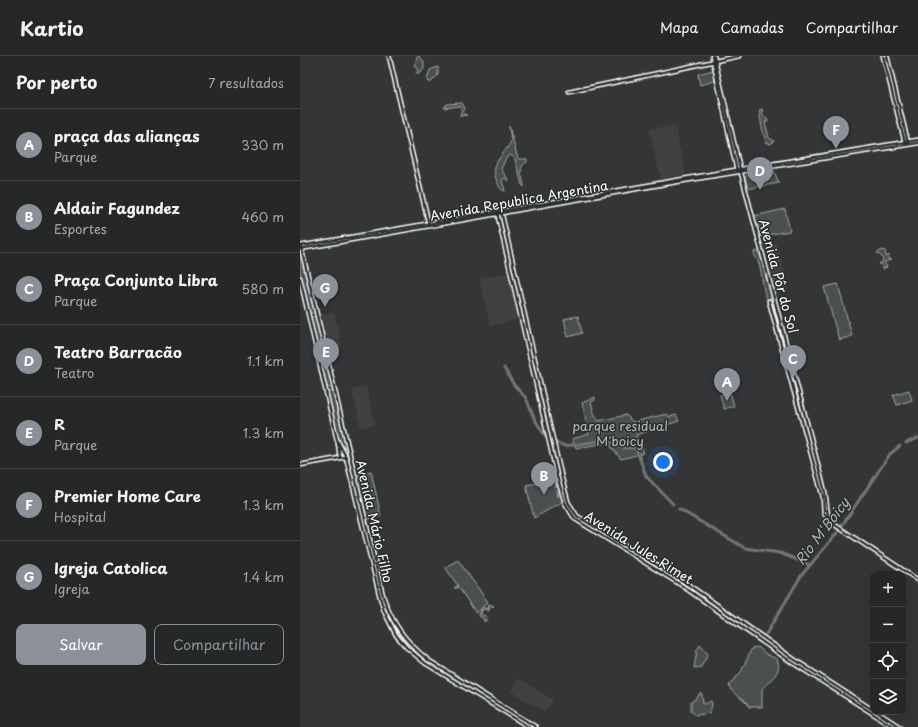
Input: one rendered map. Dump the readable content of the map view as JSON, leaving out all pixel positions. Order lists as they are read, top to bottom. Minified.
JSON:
{"streets":{"main road":["Avenida Republica Argentina","Avenida Pôr do Sol","Avenida Mário Filho","Avenida Jules Rimet"]},"crossings":[["Avenida Republica Argentina","Avenida Pôr do Sol"],["Avenida Republica Argentina","Avenida Mário Filho"],["Avenida Republica Argentina","Avenida Jules Rimet"]],"water":["Rio M'Boicy"],"parks":["parque residual M'boicy"],"page":{"header":"Kartio","nav":["Mapa","Camadas","Compartilhar"],"heading":["Por perto","7 resultados"],"list":[{"mark":"A","name":"praça das alianças","note":"Parque","value":"330 m"},{"mark":"B","name":"Aldair Fagundez","note":"Esportes","value":"460 m"},{"mark":"C","name":"Praça Conjunto Libra","note":"Parque","value":"580 m"},{"mark":"D","name":"Teatro Barracão","note":"Teatro","value":"1.1 km"},{"mark":"E","name":"R","note":"Parque","value":"1.3 km"},{"mark":"F","name":"Premier Home Care","note":"Hospital","value":"1.3 km"},{"mark":"G","name":"Igreja Catolica","note":"Igreja","value":"1.4 km"}],"pins":["F","D","G","E","C","A","B"],"map_buttons":["+","−"],"buttons":["Salvar","Compartilhar"]}}
